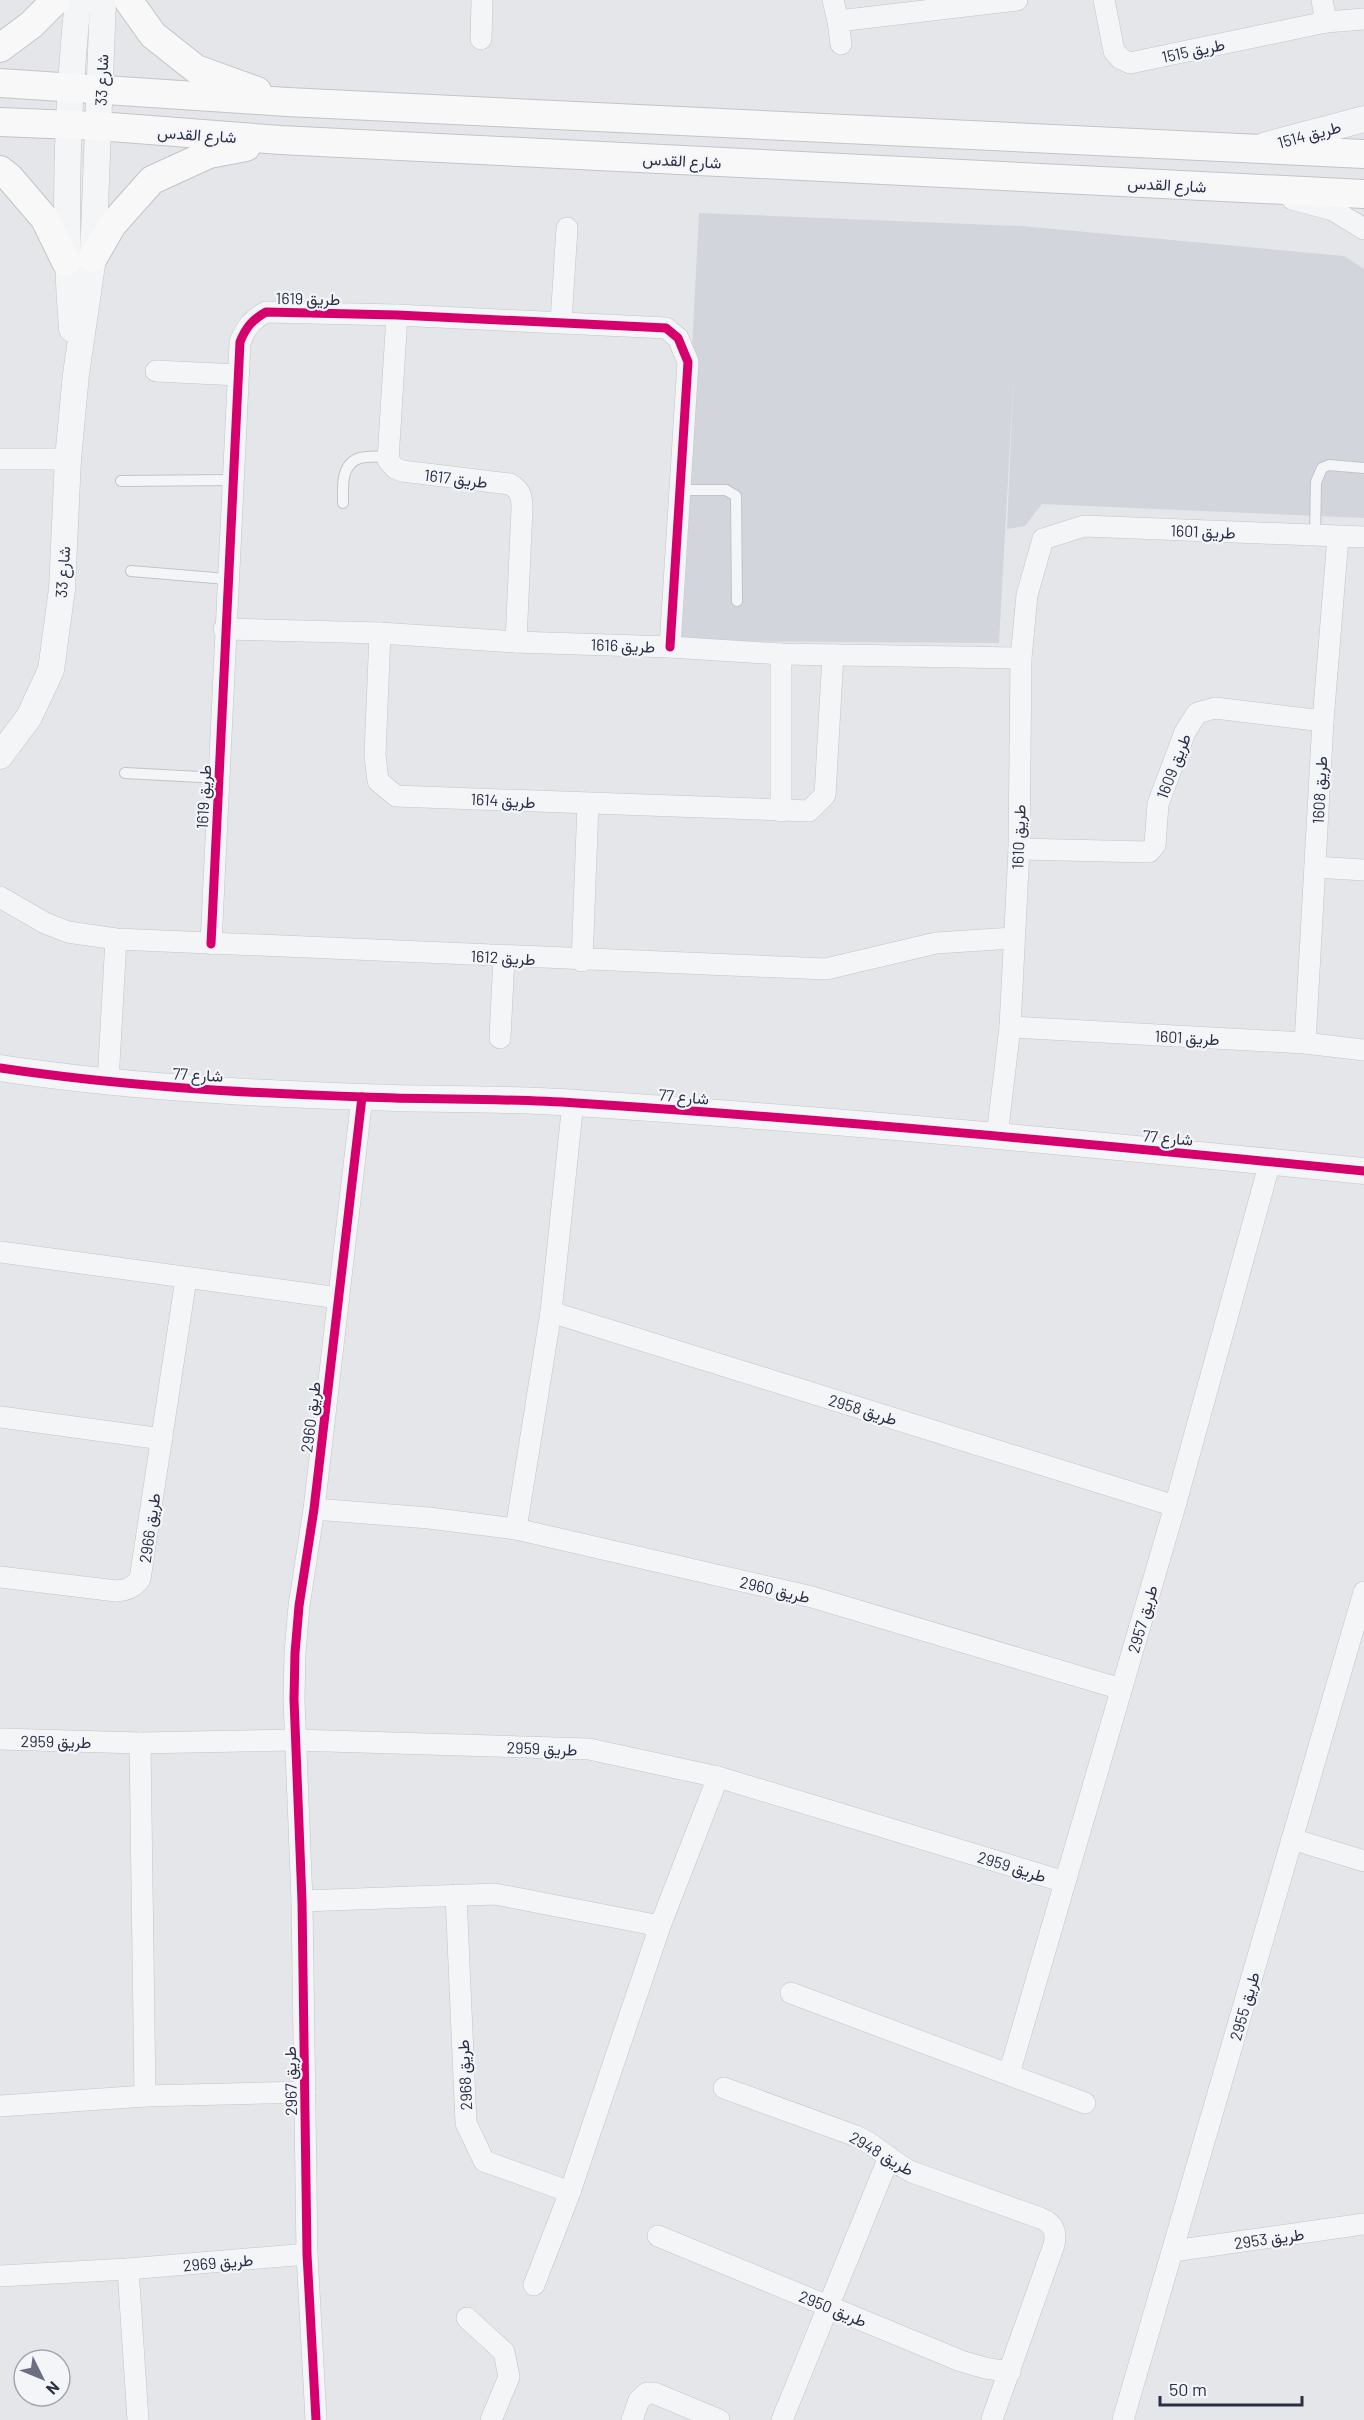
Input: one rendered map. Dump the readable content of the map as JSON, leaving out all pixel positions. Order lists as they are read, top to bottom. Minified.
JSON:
{"streets":{"main road":["شارع القدس"],"street":["طريق 1515","شارع 33","طريق 1514","طريق 1619","طريق 1617","طريق 1601","طريق 1616","طريق 1609","طريق 1608","طريق 1614","طريق 1610","طريق 1612","شارع 77","طريق 2958","طريق 2960","طريق 2966","طريق 2957","طريق 2959","طريق 2955","طريق 2968","طريق 2967","طريق 2948","طريق 2953","طريق 2969","طريق 2950"]},"crossings":[["شارع 33","شارع القدس"],["طريق 1619","طريق 1616"],["طريق 1619","طريق 1612"],["طريق 1617","طريق 1616"],["طريق 1601","طريق 1608"],["طريق 1601","طريق 1610"],["طريق 1616","طريق 1614"],["طريق 1616","طريق 1610"],["طريق 1609","طريق 1608"],["طريق 1609","طريق 1610"],["طريق 1610","طريق 1612"],["طريق 1610","شارع 77"],["شارع 77","طريق 2960"],["شارع 77","طريق 2957"],["طريق 2958","طريق 2957"],["طريق 2960","طريق 2957"],["طريق 2960","طريق 2959"],["طريق 2960","طريق 2967"],["طريق 2957","طريق 2959"],["طريق 2959","طريق 2967"],["طريق 2955","طريق 2953"],["طريق 2967","طريق 2969"],["طريق 2948","طريق 2950"]],"scale_bar":"50 m","north":"bottom right"}
